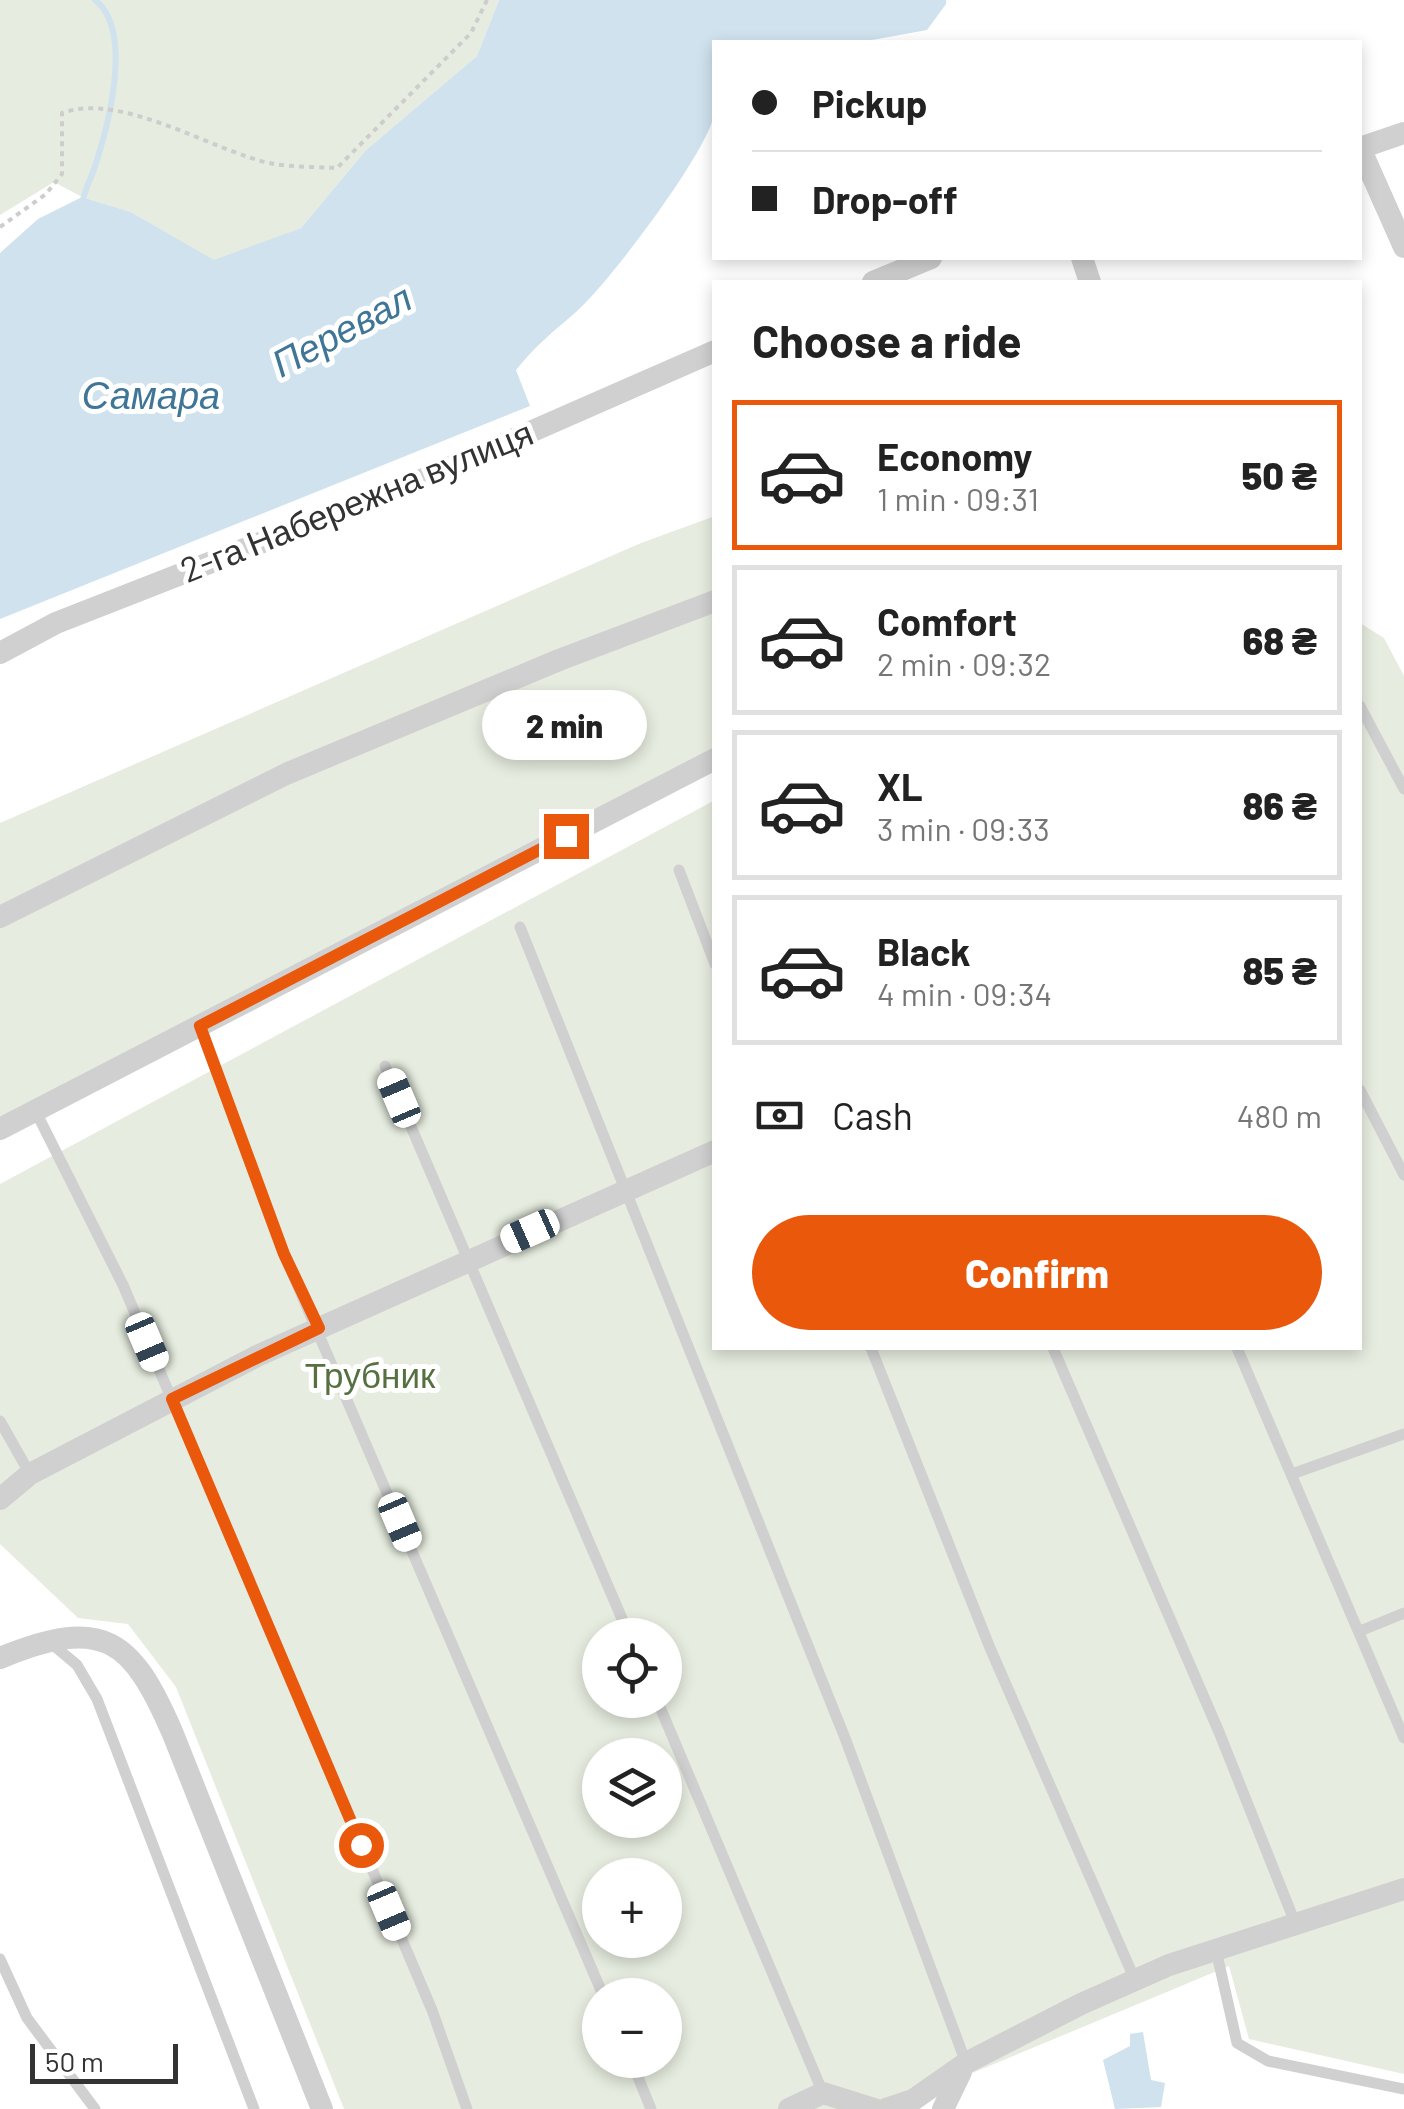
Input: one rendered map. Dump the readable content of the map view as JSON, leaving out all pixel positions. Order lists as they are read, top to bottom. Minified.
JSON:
{"streets":{"street":["2-га Набережна вулиця"]},"water":["Перевал","Самара"],"parks":["Трубник"],"scale_bar":"50 m","page":{"banner":["Pickup","Drop-off"],"heading":"Choose a ride","list":[{"name":"Economy","note":"1 min · 09:31","value":"50 ₴"},{"name":"Comfort","note":"2 min · 09:32","value":"68 ₴"},{"name":"XL","note":"3 min · 09:33","value":"86 ₴"},{"name":"Black","note":"4 min · 09:34","value":"85 ₴"}],"bubble":"2 min","pay":["Cash","480 m"],"buttons":"Confirm","map_buttons":["+","−"],"scale":"50 m"}}
